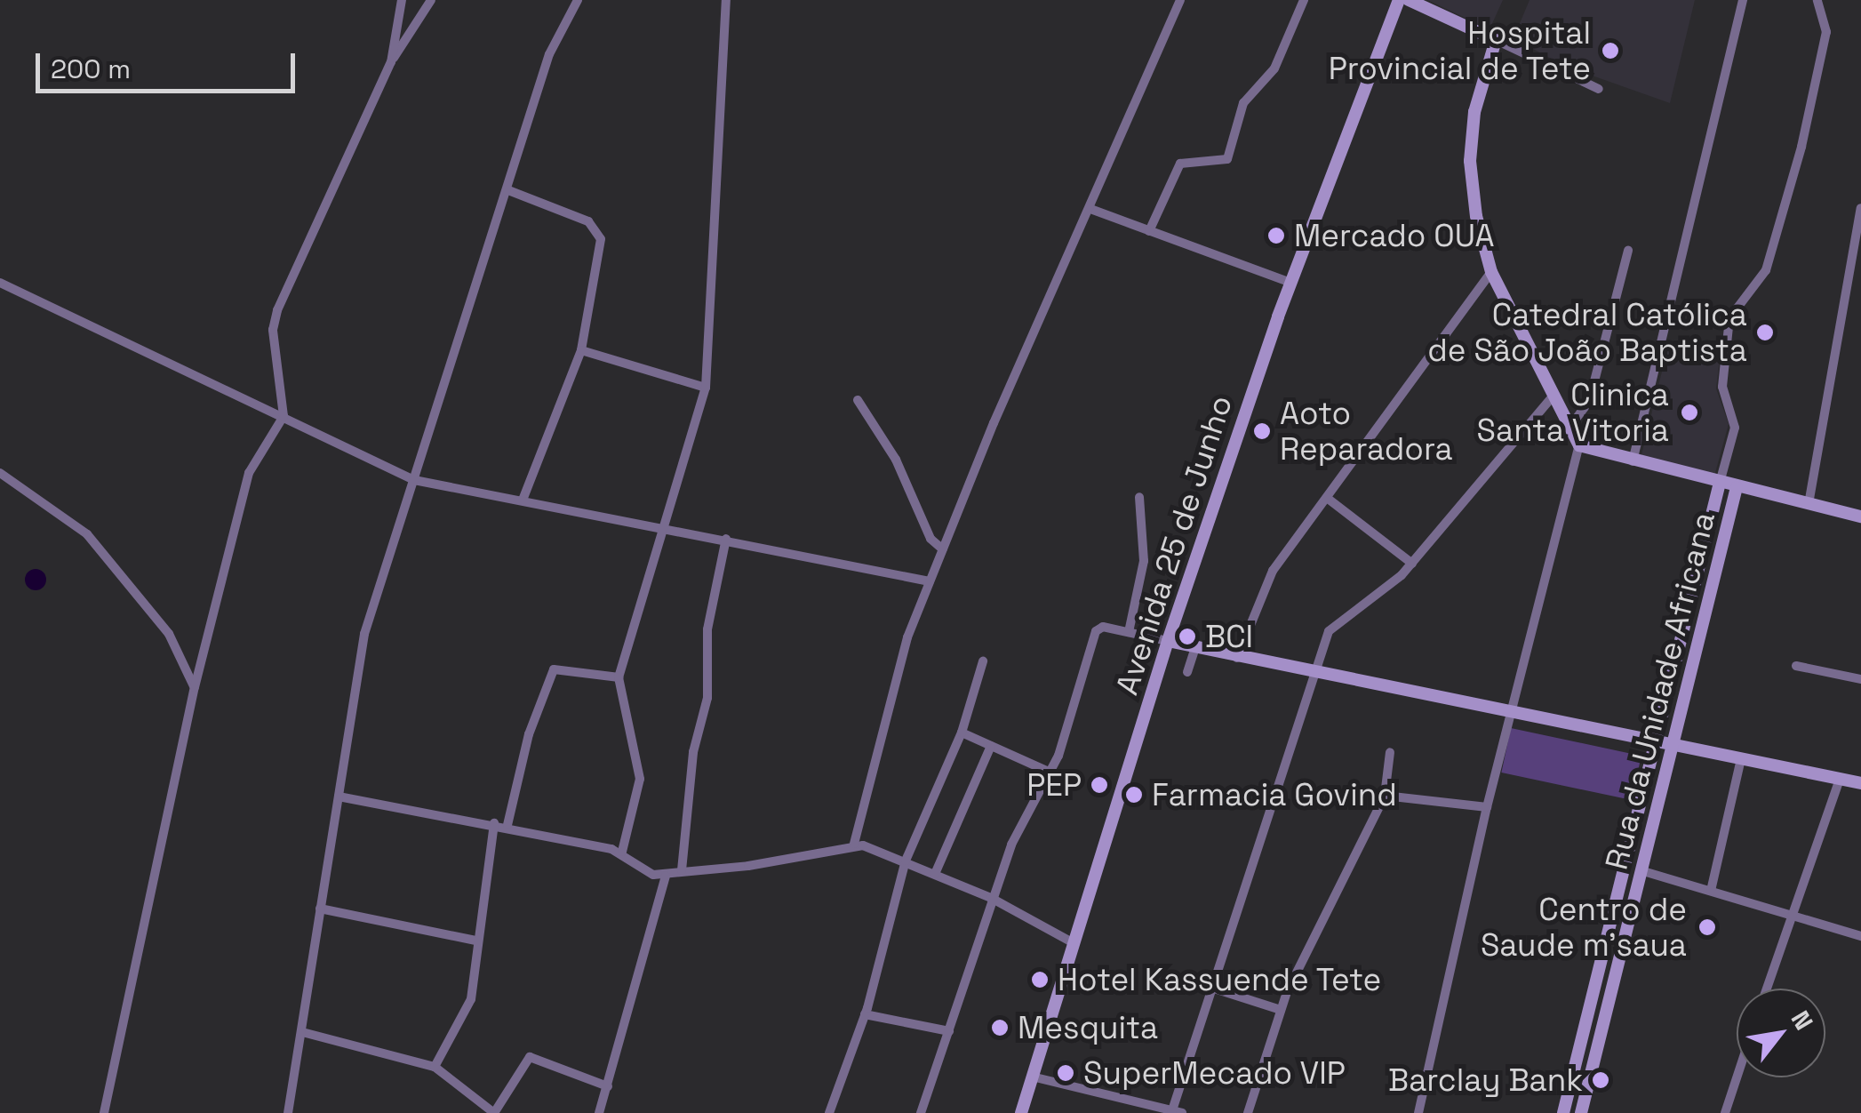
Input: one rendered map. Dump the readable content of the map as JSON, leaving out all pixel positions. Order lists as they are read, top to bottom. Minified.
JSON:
{"streets":{"street":["Avenida 25 de Junho","Rua da Unidade Africana"]},"places":["Hospital Provincial de Tete","Mercado OUA","Catedral Católica de São João Baptista","Clinica Santa Vitoria","Aoto Reparadora","BCI","PEP","Farmacia Govind","Centro de Saude m'saua","Hotel Kassuende Tete","Mesquita","SuperMecado VIP","Barclay Bank"],"scale_bar":"200 m","north":"top right"}
